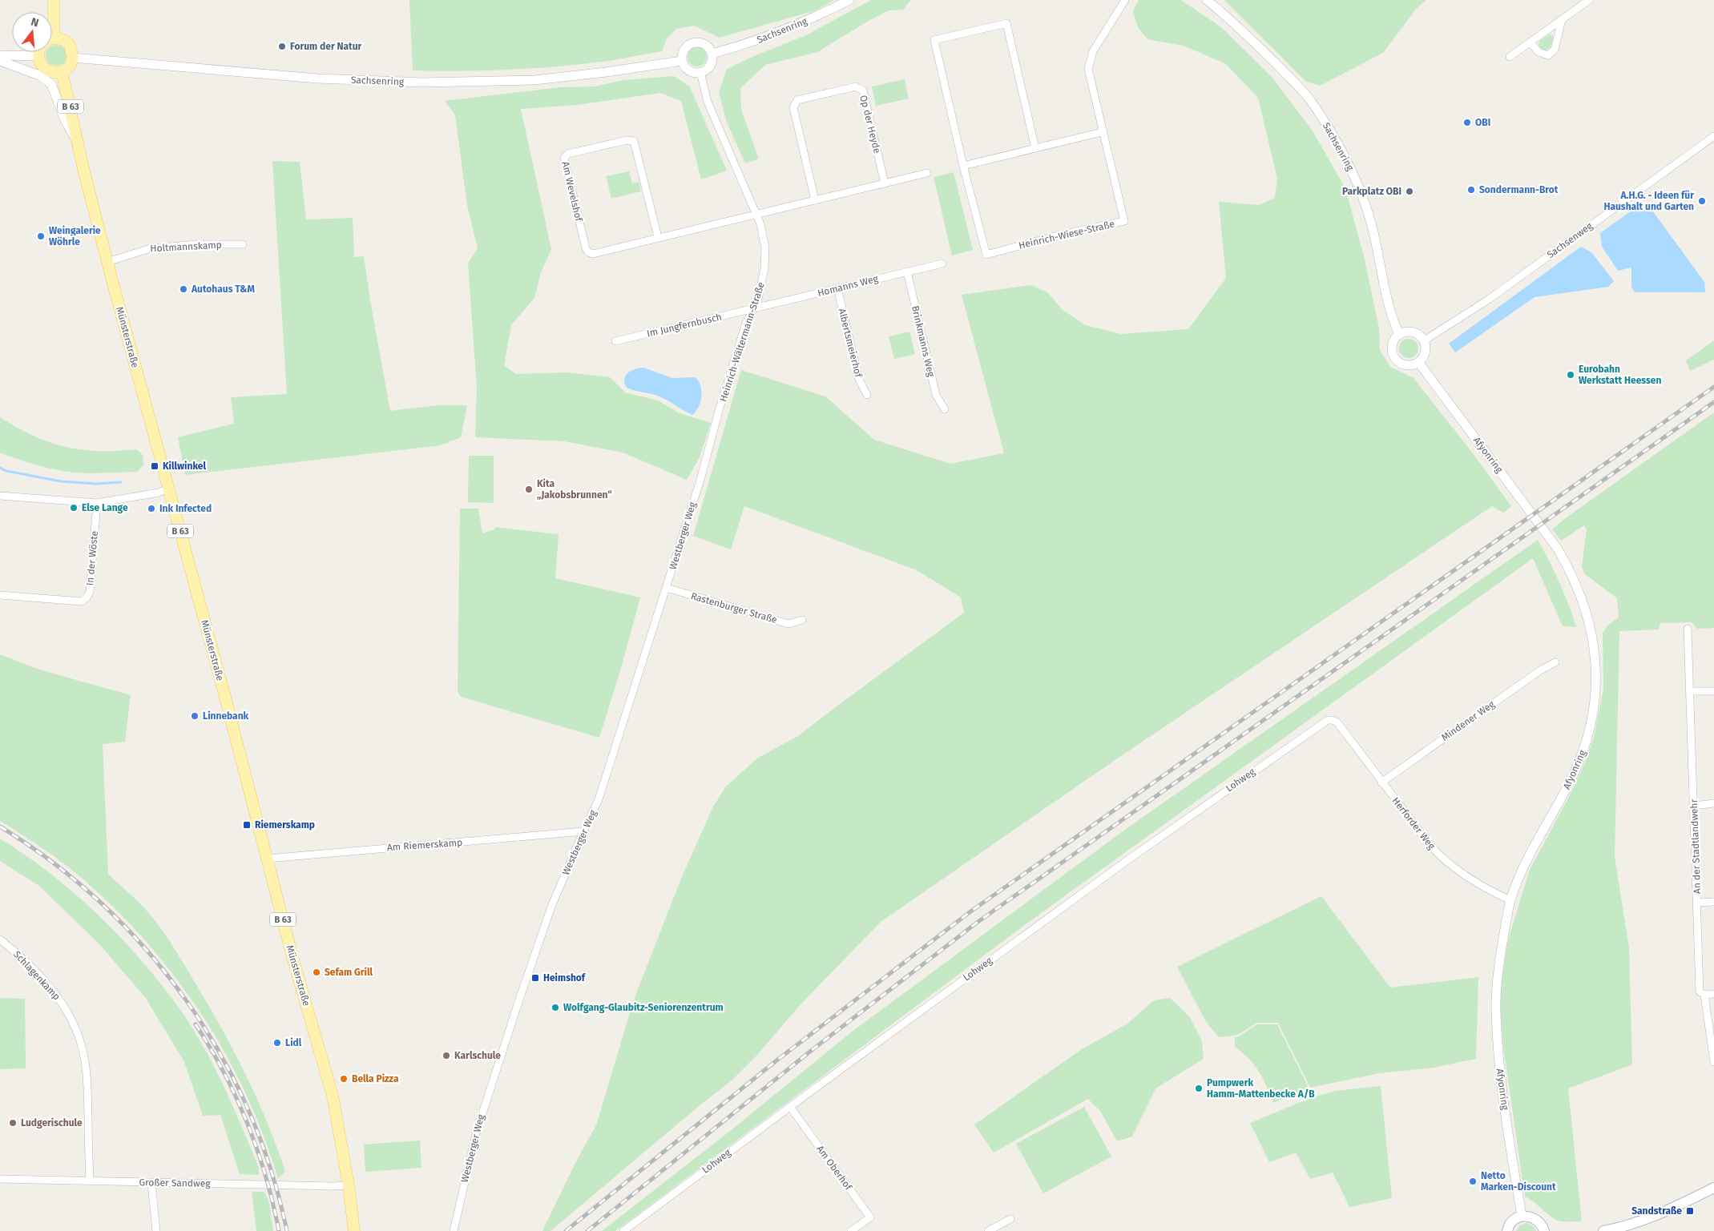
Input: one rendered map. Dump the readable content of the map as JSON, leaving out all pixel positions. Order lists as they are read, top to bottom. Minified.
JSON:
{"streets":{"main road":["B 63","Münsterstraße"],"street":["Sachsenring","Op der Heyde","Am Wevelshof","Heinrich-Wiese-Straße","Sachsenweg","Holtmannskamp","Homanns Weg","Im Jungfernbusch","Brinkmanns Weg","Heinrich-Wältermann-Straße","Albertsmeierhof","Afyonring","Westberger Weg","In der Wöste","Rastenburger Straße","Mindener Weg","Lohweg","Herforder Weg","Am Riemerskamp","An der Stadtlandwehr","Schlagenkamp","Am Oberhof","Großer Sandweg"]},"crossings":[["Sachsenring","Sachsenweg"],["Sachsenring","Heinrich-Wältermann-Straße"],["Sachsenring","Afyonring"],["Am Wevelshof","Heinrich-Wältermann-Straße"],["Sachsenweg","Afyonring"],["Holtmannskamp","Münsterstraße"],["Homanns Weg","Im Jungfernbusch"],["Homanns Weg","Brinkmanns Weg"],["Homanns Weg","Heinrich-Wältermann-Straße"],["Homanns Weg","Albertsmeierhof"],["Im Jungfernbusch","Heinrich-Wältermann-Straße"],["Münsterstraße","Am Riemerskamp"],["Münsterstraße","Großer Sandweg"],["Heinrich-Wältermann-Straße","Westberger Weg"],["Afyonring","Herforder Weg"],["Westberger Weg","Rastenburger Straße"],["Westberger Weg","Am Riemerskamp"],["Mindener Weg","Herforder Weg"],["Lohweg","Herforder Weg"],["Lohweg","Am Oberhof"],["Schlagenkamp","Großer Sandweg"]],"places":{"other":["Forum der Natur","OBI","Sondermann-Brot","Parkplatz OBI","A.H.G. - Ideen für Haushalt und Garten","Weingalerie Wöhrle","Autohaus T&M","Eurobahn Werkstatt Heessen","Kita „Jakobsbrunnen“","Else Lange","Ink Infected","Linnebank","Sefam Grill","Wolfgang-Glaubitz-Seniorenzentrum","Lidl","Karlschule","Bella Pizza","Pumpwerk Hamm-Mattenbecke A/B","Ludgerischule","Netto Marken-Discount"],"transit":["Killwinkel","Riemerskamp","Heimshof","Sandstraße"]},"north":"top"}
